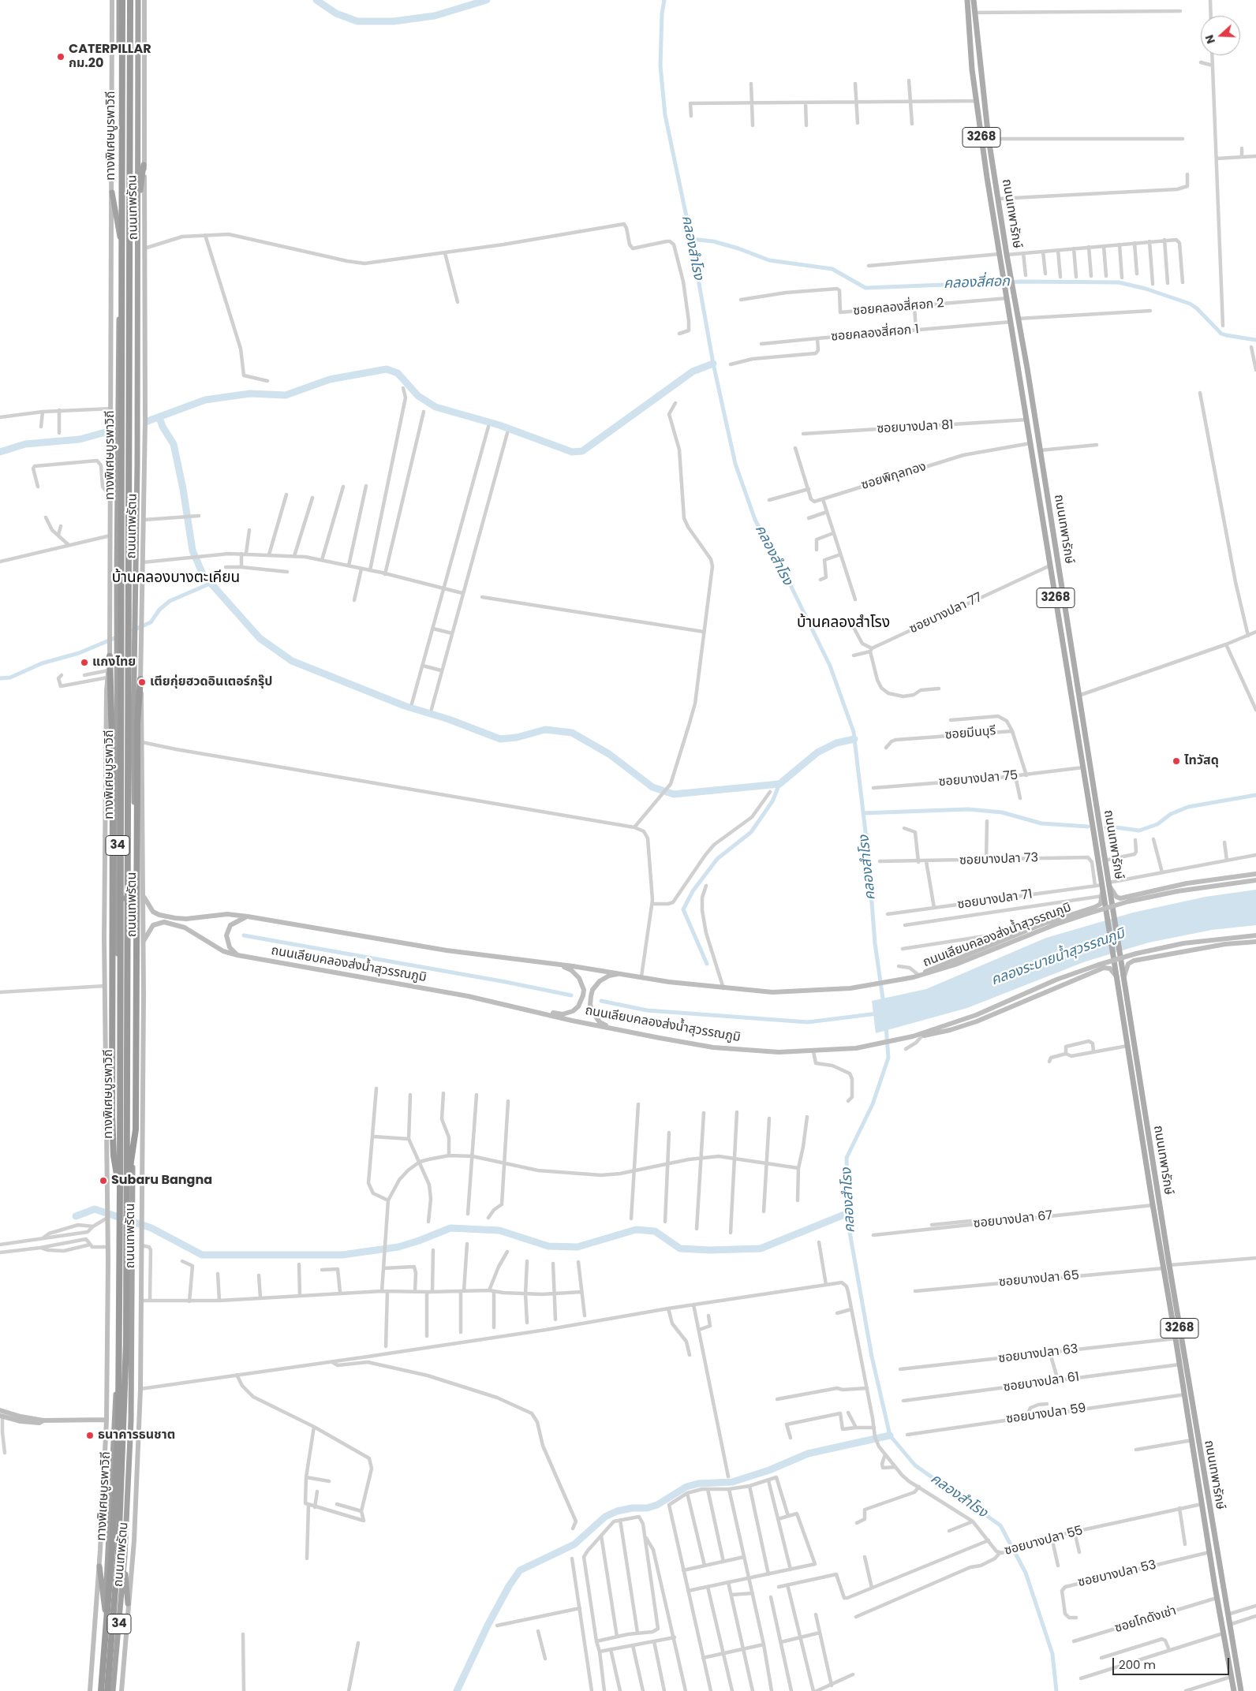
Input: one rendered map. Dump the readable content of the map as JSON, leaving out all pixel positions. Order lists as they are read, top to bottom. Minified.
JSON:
{"streets":{"highway":["ทางพิเศษบูรพาวิถี","ถนนเทพรัตน","34"],"main road":["3268","ถนนเทพารักษ์","ถนนเลียบคลองส่งน้ำสุวรรณภูมิ"],"street":["ซอยคลองสี่ศอก 2","ซอยคลองสี่ศอก 1","ซอยบางปลา 81","ซอยพิกุลทอง","ซอยบางปลา 77","ซอยมีนบุรี","ซอยบางปลา 75","ซอยบางปลา 73","ซอยบางปลา 71","ซอยบางปลา 67","ซอยบางปลา 65","ซอยบางปลา 63","ซอยบางปลา 61","ซอยบางปลา 59","ซอยบางปลา 55","ซอยบางปลา 53","ซอยโกดังเช่า"]},"crossings":[["ทางพิเศษบูรพาวิถี","ถนนเทพรัตน"],["ถนนเทพรัตน","ถนนเลียบคลองส่งน้ำสุวรรณภูมิ"],["ถนนเทพารักษ์","ซอยคลองสี่ศอก 2"],["ถนนเทพารักษ์","ซอยคลองสี่ศอก 1"],["ถนนเทพารักษ์","ซอยบางปลา 81"],["ถนนเทพารักษ์","ซอยพิกุลทอง"],["ถนนเทพารักษ์","ซอยบางปลา 77"],["ถนนเทพารักษ์","ซอยบางปลา 75"],["ถนนเทพารักษ์","ซอยบางปลา 71"],["ถนนเทพารักษ์","ซอยบางปลา 67"],["ถนนเทพารักษ์","ซอยบางปลา 65"],["ถนนเทพารักษ์","ซอยบางปลา 63"],["ถนนเทพารักษ์","ซอยบางปลา 61"],["ถนนเทพารักษ์","ซอยบางปลา 59"],["ถนนเทพารักษ์","ซอยบางปลา 55"],["ถนนเทพารักษ์","ซอยบางปลา 53"],["ถนนเทพารักษ์","ซอยโกดังเช่า"],["ซอยมีนบุรี","ซอยบางปลา 75"],["ซอยบางปลา 73","ซอยบางปลา 71"]],"districts":["บ้านคลองบางตะเคียน","บ้านคลองสำโรง"],"water":["คลองสำโรง","คลองสี่ศอก","คลองระบายน้ำสุวรรณภูมิ"],"places":["CATERPILLAR กม.20","แกงไทย","เตียกุ่ยฮวดอินเตอร์กรุ๊ป","ไทวัสดุ","Subaru Bangna","ธนาคารธนชาต"],"scale_bar":"200 m","north":"left"}
